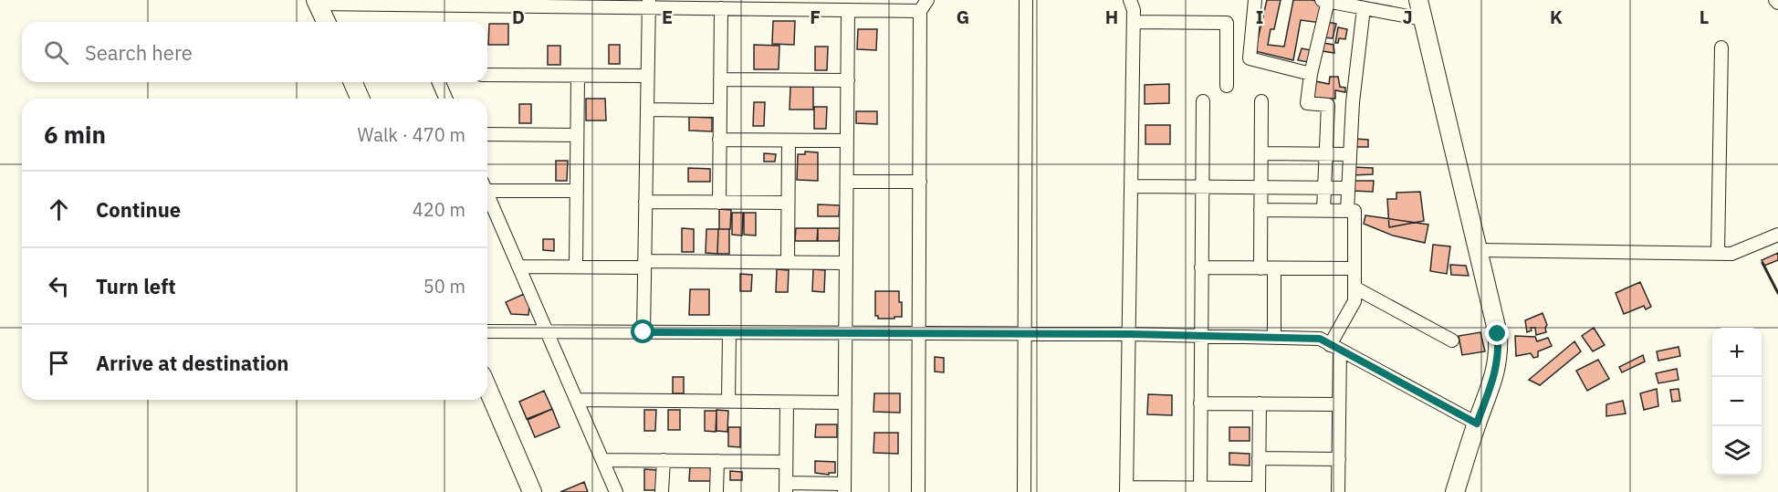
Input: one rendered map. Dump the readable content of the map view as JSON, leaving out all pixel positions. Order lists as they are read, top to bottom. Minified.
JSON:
{"page":{"search":"Search here","heading":["6 min","Walk · 470 m"],"list":[["Continue","420 m"],["Turn left","50 m"],"Arrive at destination"],"map_buttons":["+","−"]},"grid":{"columns":["D","E","F","G","H","I","J","K","L"]}}
